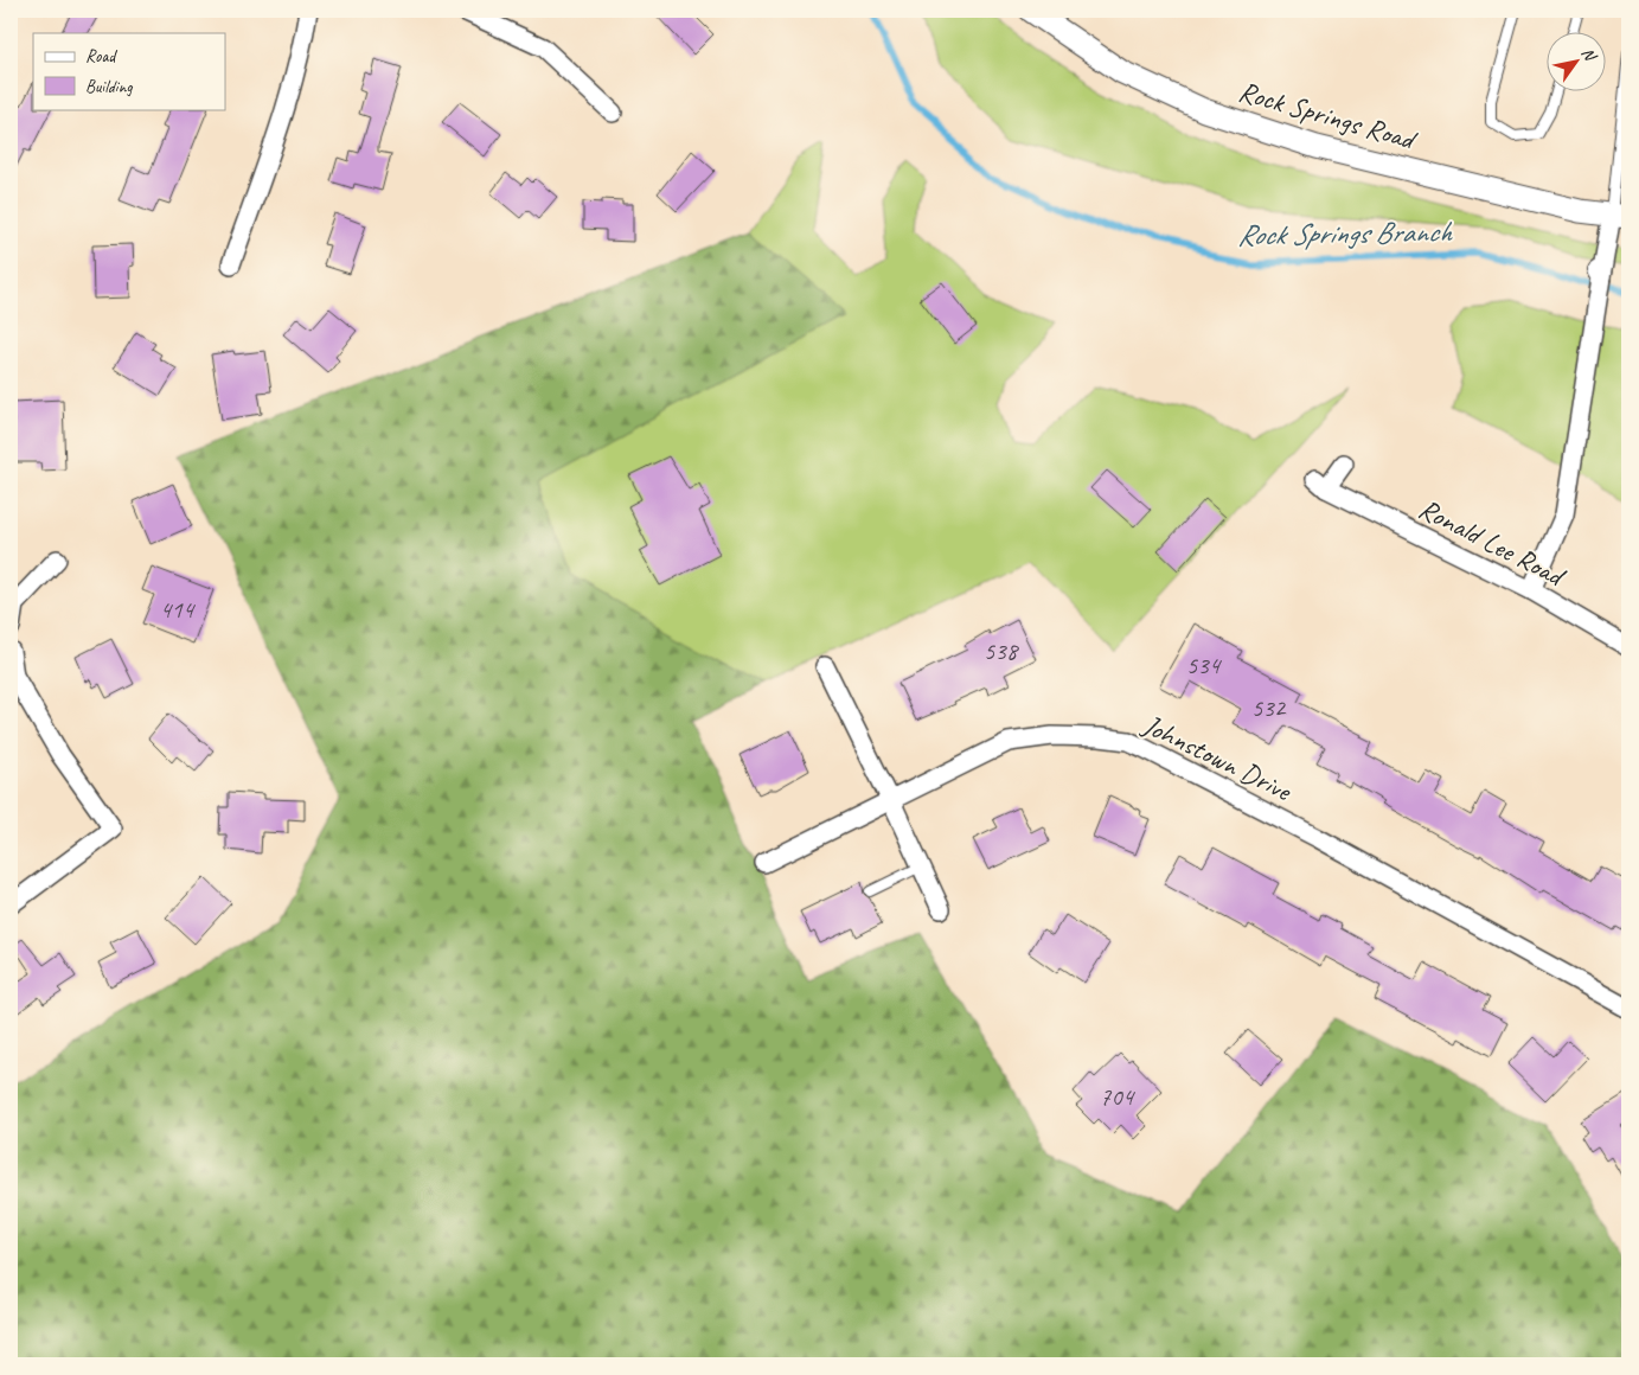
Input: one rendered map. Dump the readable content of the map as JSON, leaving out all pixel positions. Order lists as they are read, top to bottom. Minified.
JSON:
{"streets":{"street":["Rock Springs Road","Ronald Lee Road","Johnstown Drive"]},"water":["Rock Springs Branch"],"house_numbers":["414","538","534","532","704"],"legend":["Road","Building"],"north":"top right"}
